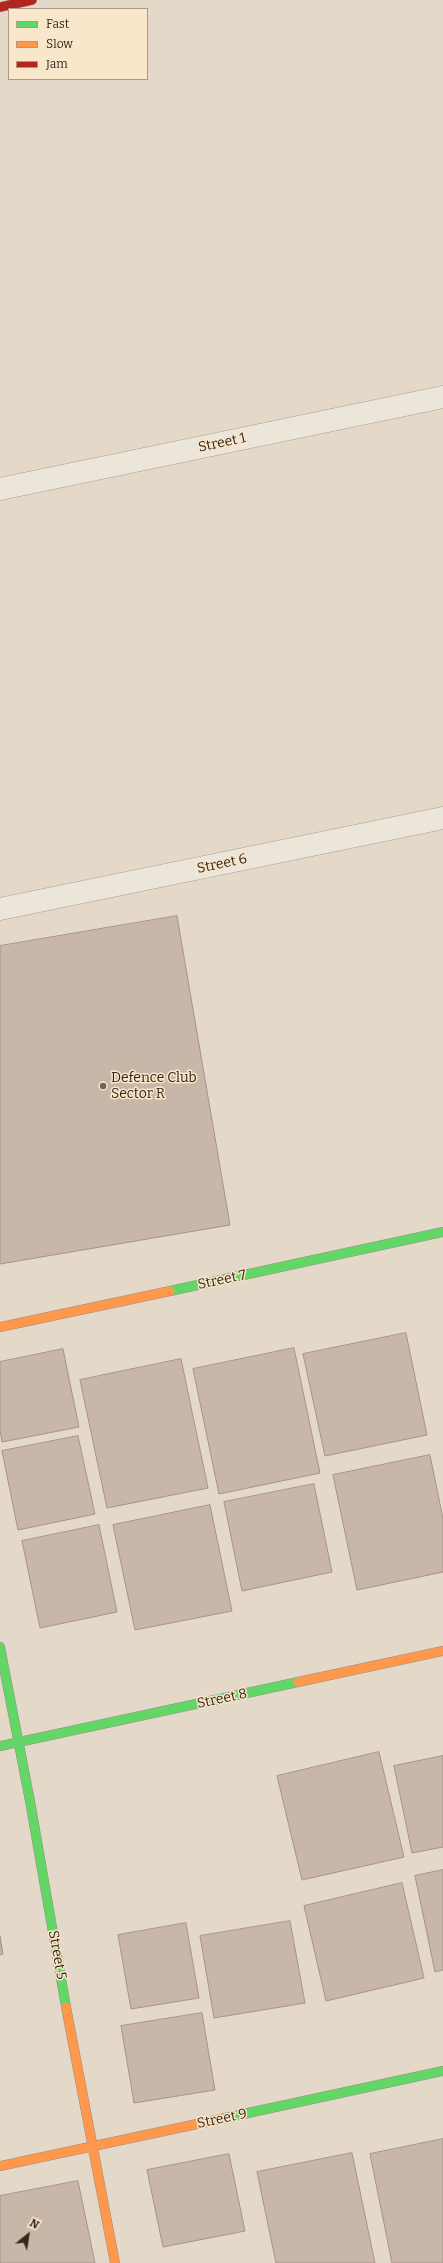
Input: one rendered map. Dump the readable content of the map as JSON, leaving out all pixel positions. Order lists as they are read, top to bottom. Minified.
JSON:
{"streets":{"street":["Street 1","Street 6","Street 7","Street 8","Street 5","Street 9"]},"crossings":[["Street 8","Street 5"],["Street 5","Street 9"]],"places":["Defence Club Sector R"],"legend":["Fast","Slow","Jam"],"north":"top right"}
